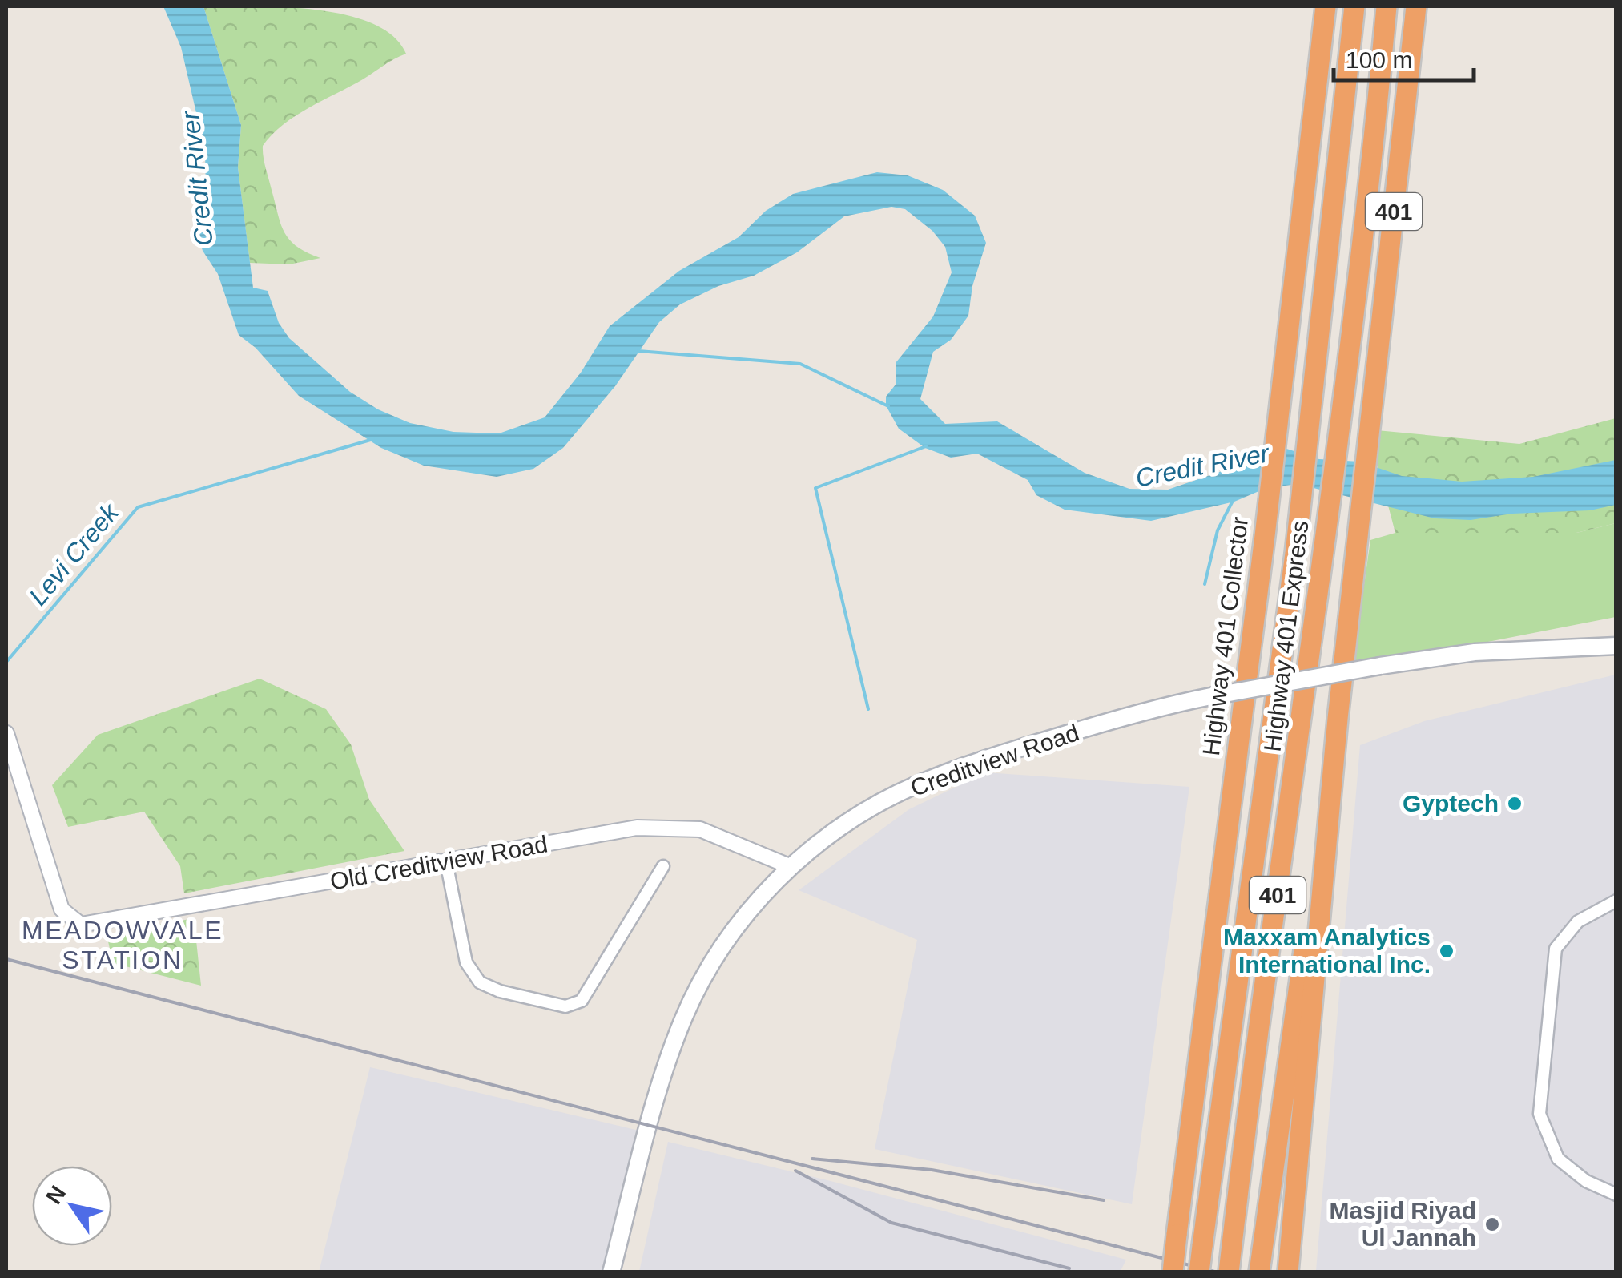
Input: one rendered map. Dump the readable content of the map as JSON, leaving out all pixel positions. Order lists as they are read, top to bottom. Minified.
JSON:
{"streets":{"highway":["401","Highway 401 Collector","Highway 401 Express"],"main road":["Creditview Road"],"street":["Old Creditview Road"]},"crossings":[["Creditview Road","Old Creditview Road"]],"districts":["MEADOWVALE STATION"],"water":["Credit River","Levi Creek"],"places":["Gyptech","Maxxam Analytics International Inc.","Masjid Riyad Ul Jannah"],"scale_bar":"100 m","north":"top left"}
